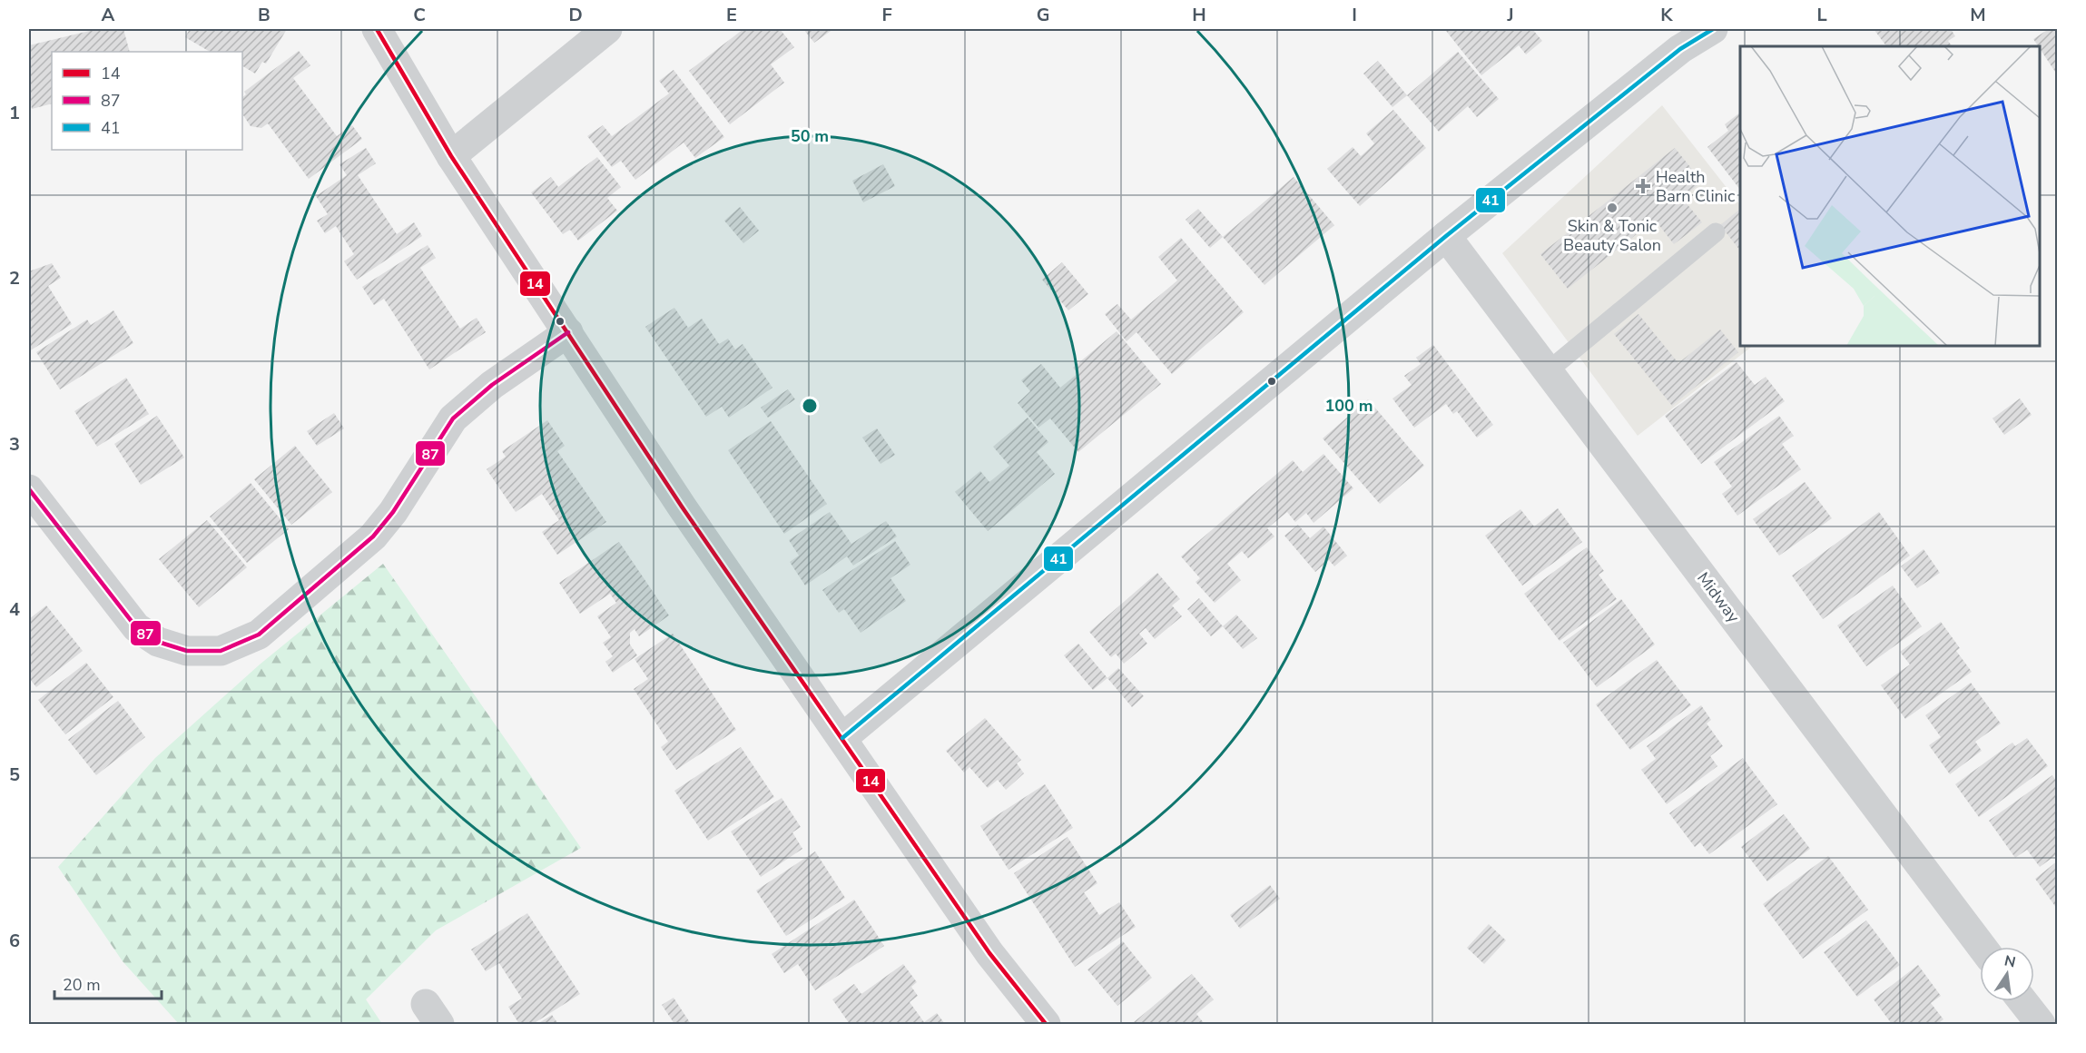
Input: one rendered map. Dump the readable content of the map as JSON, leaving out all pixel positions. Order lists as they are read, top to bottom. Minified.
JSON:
{"streets":{"street":["Midway"]},"places":{"health":["Health Barn Clinic"],"other":["Skin & Tonic Beauty Salon"]},"lines":["transit line 14","transit line 41","transit line 87"],"legend":["14","87","41"],"scale_bar":"20 m","north":"top","grid":{"columns":["A","B","C","D","E","F","G","H","I","J","K","L","M"],"rows":["1","2","3","4","5","6"]},"rings":["50 m","100 m"]}
